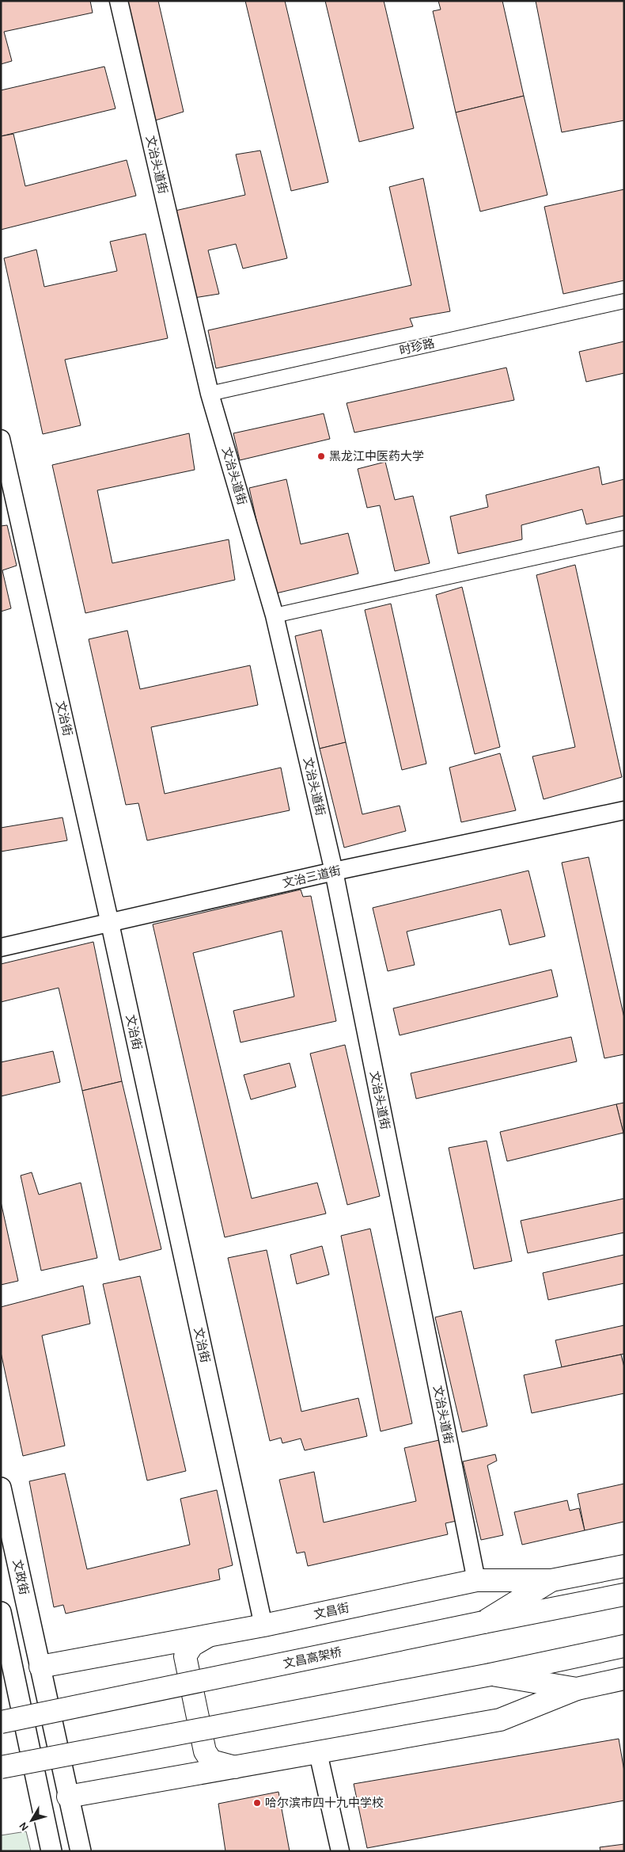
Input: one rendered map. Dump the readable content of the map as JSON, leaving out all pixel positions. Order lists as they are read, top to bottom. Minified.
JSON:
{"streets":{"main road":["文政街","文昌街","文昌高架桥"],"street":["文治头道街","时珍路","文治街","文治三道街"]},"crossings":[["文治头道街","时珍路"],["文治头道街","文治三道街"],["文治头道街","文昌街"],["文治街","文治三道街"],["文治街","文昌街"],["文政街","文昌街"]],"places":["黑龙江中医药大学","哈尔滨市四十九中学校"],"north":"bottom left"}
